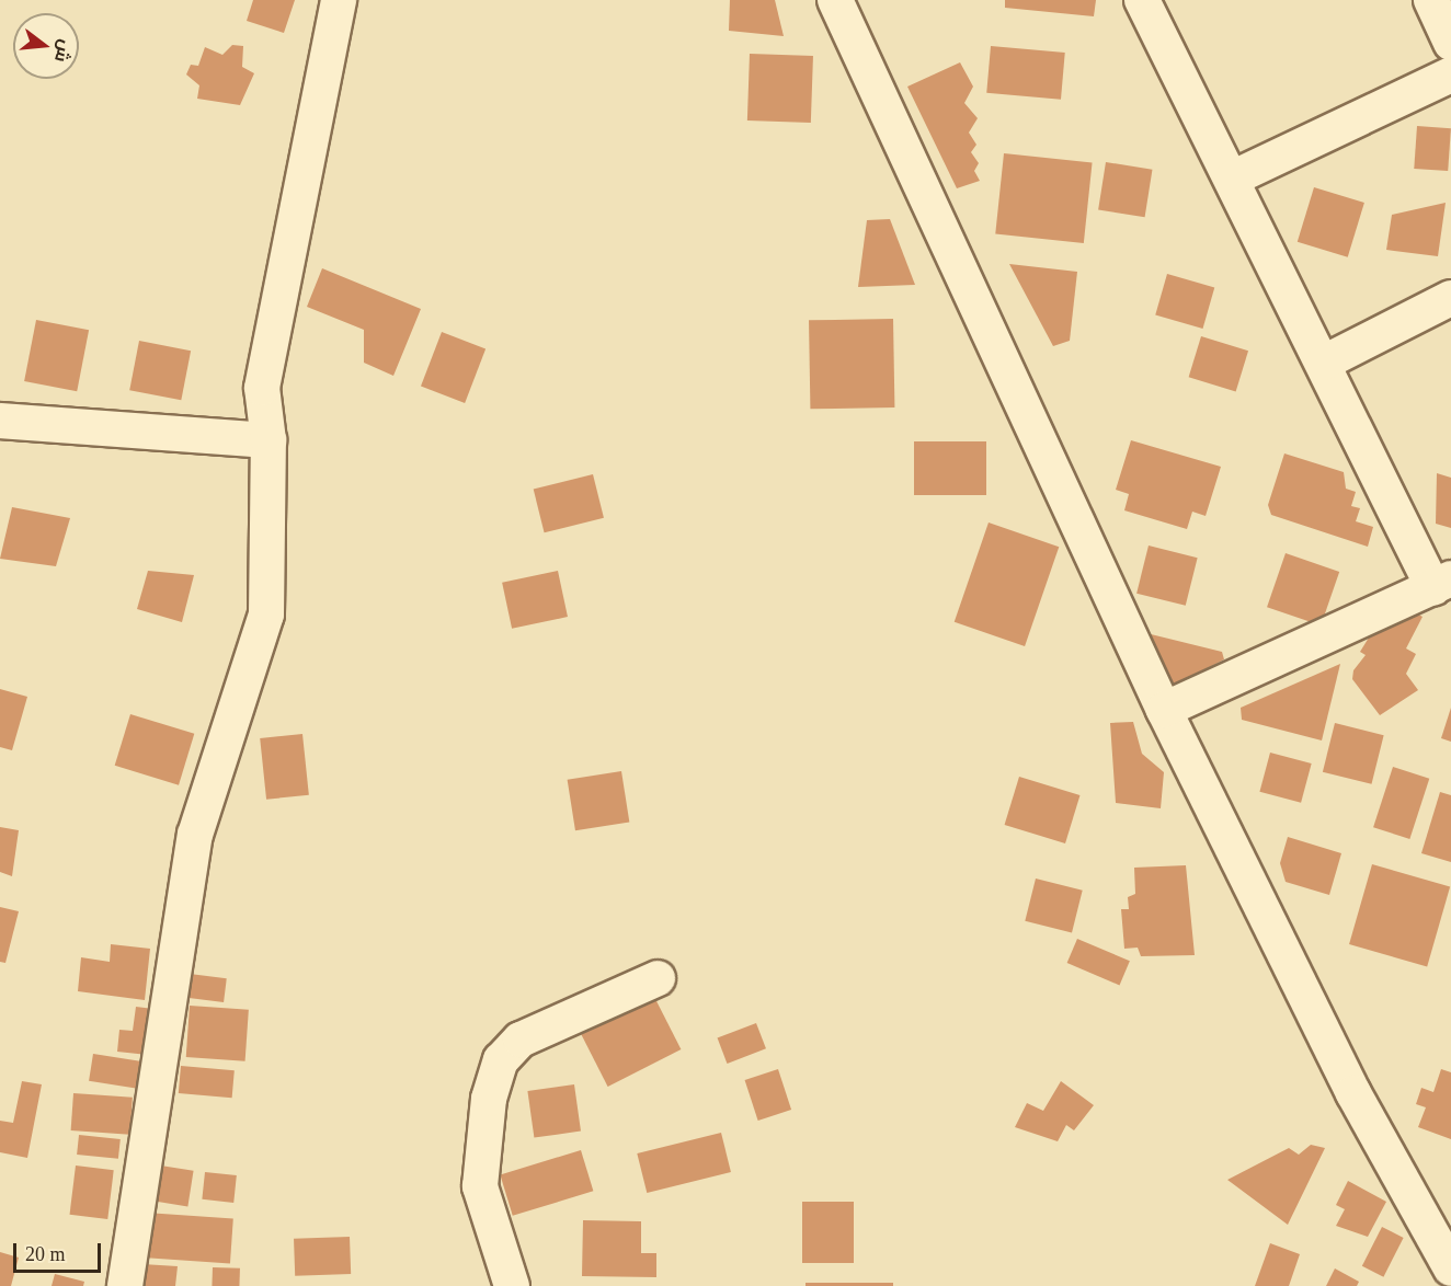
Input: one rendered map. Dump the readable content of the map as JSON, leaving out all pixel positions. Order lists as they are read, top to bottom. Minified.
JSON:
{"scale_bar":"20 m","north":"right"}
